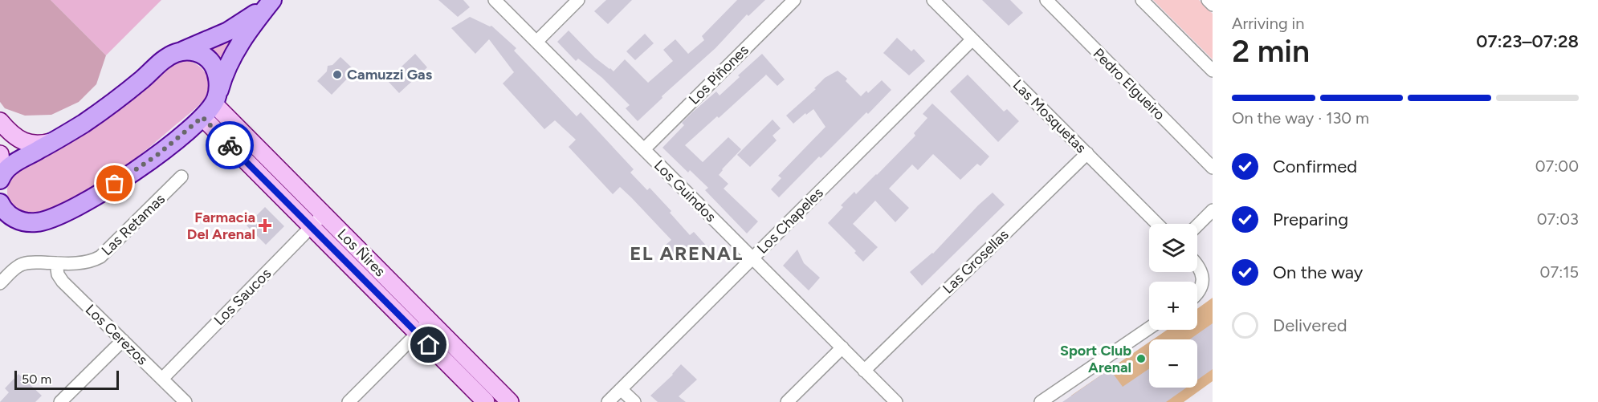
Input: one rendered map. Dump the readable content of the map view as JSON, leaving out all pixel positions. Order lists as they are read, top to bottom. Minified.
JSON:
{"streets":{"street":["Los Piñones","Pedro Elgueiro","Las Mosquetas","Los Guindos","Los Chapeles","Las Retamas","Los Ñires","Las Grosellas","Los Saucos","Los Cerezos"]},"crossings":[["Los Piñones","Los Guindos"],["Las Mosquetas","Los Chapeles"],["Las Mosquetas","Las Grosellas"],["Los Guindos","Los Chapeles"],["Los Guindos","Las Grosellas"],["Las Retamas","Los Cerezos"],["Los Ñires","Los Saucos"],["Los Saucos","Los Cerezos"]],"districts":["EL ARENAL"],"places":{"other":["Camuzzi Gas","Sport Club Arenal"],"health":["Farmacia Del Arenal"]},"scale_bar":"50 m","page":{"heading":["2 min","Arriving in","07:23–07:28"],"bar":"On the way · 130 m","list":[["Confirmed","07:00"],["Preparing","07:03"],["On the way","07:15"],"Delivered"],"map_buttons":["+","−"],"scale":"50 m"}}
